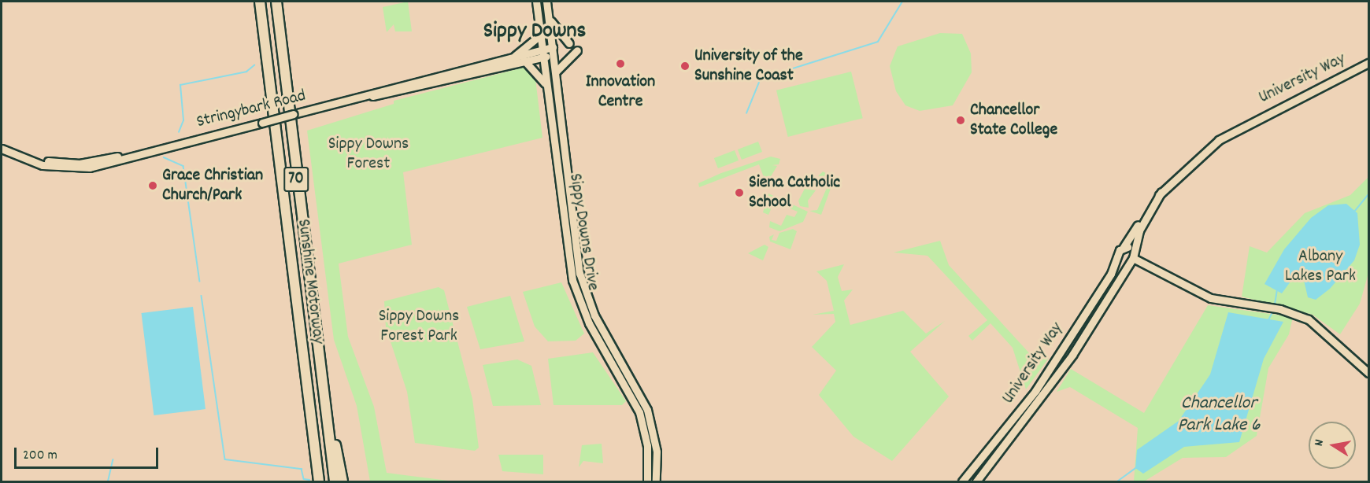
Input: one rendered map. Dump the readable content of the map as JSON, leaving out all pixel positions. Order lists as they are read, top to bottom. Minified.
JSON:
{"streets":{"highway":["70","Sunshine Motorway"],"main road":["University Way","Stringybark Road","Sippy Downs Drive"]},"crossings":[["Stringybark Road","Sippy Downs Drive"]],"districts":["Sippy Downs"],"water":["Chancellor Park Lake 6"],"parks":["Sippy Downs Forest","Albany Lakes Park","Sippy Downs Forest Park"],"places":["Innovation Centre","University of the Sunshine Coast","Chancellor State College","Grace Christian Church/Park","Siena Catholic School"],"scale_bar":"200 m","north":"left"}
